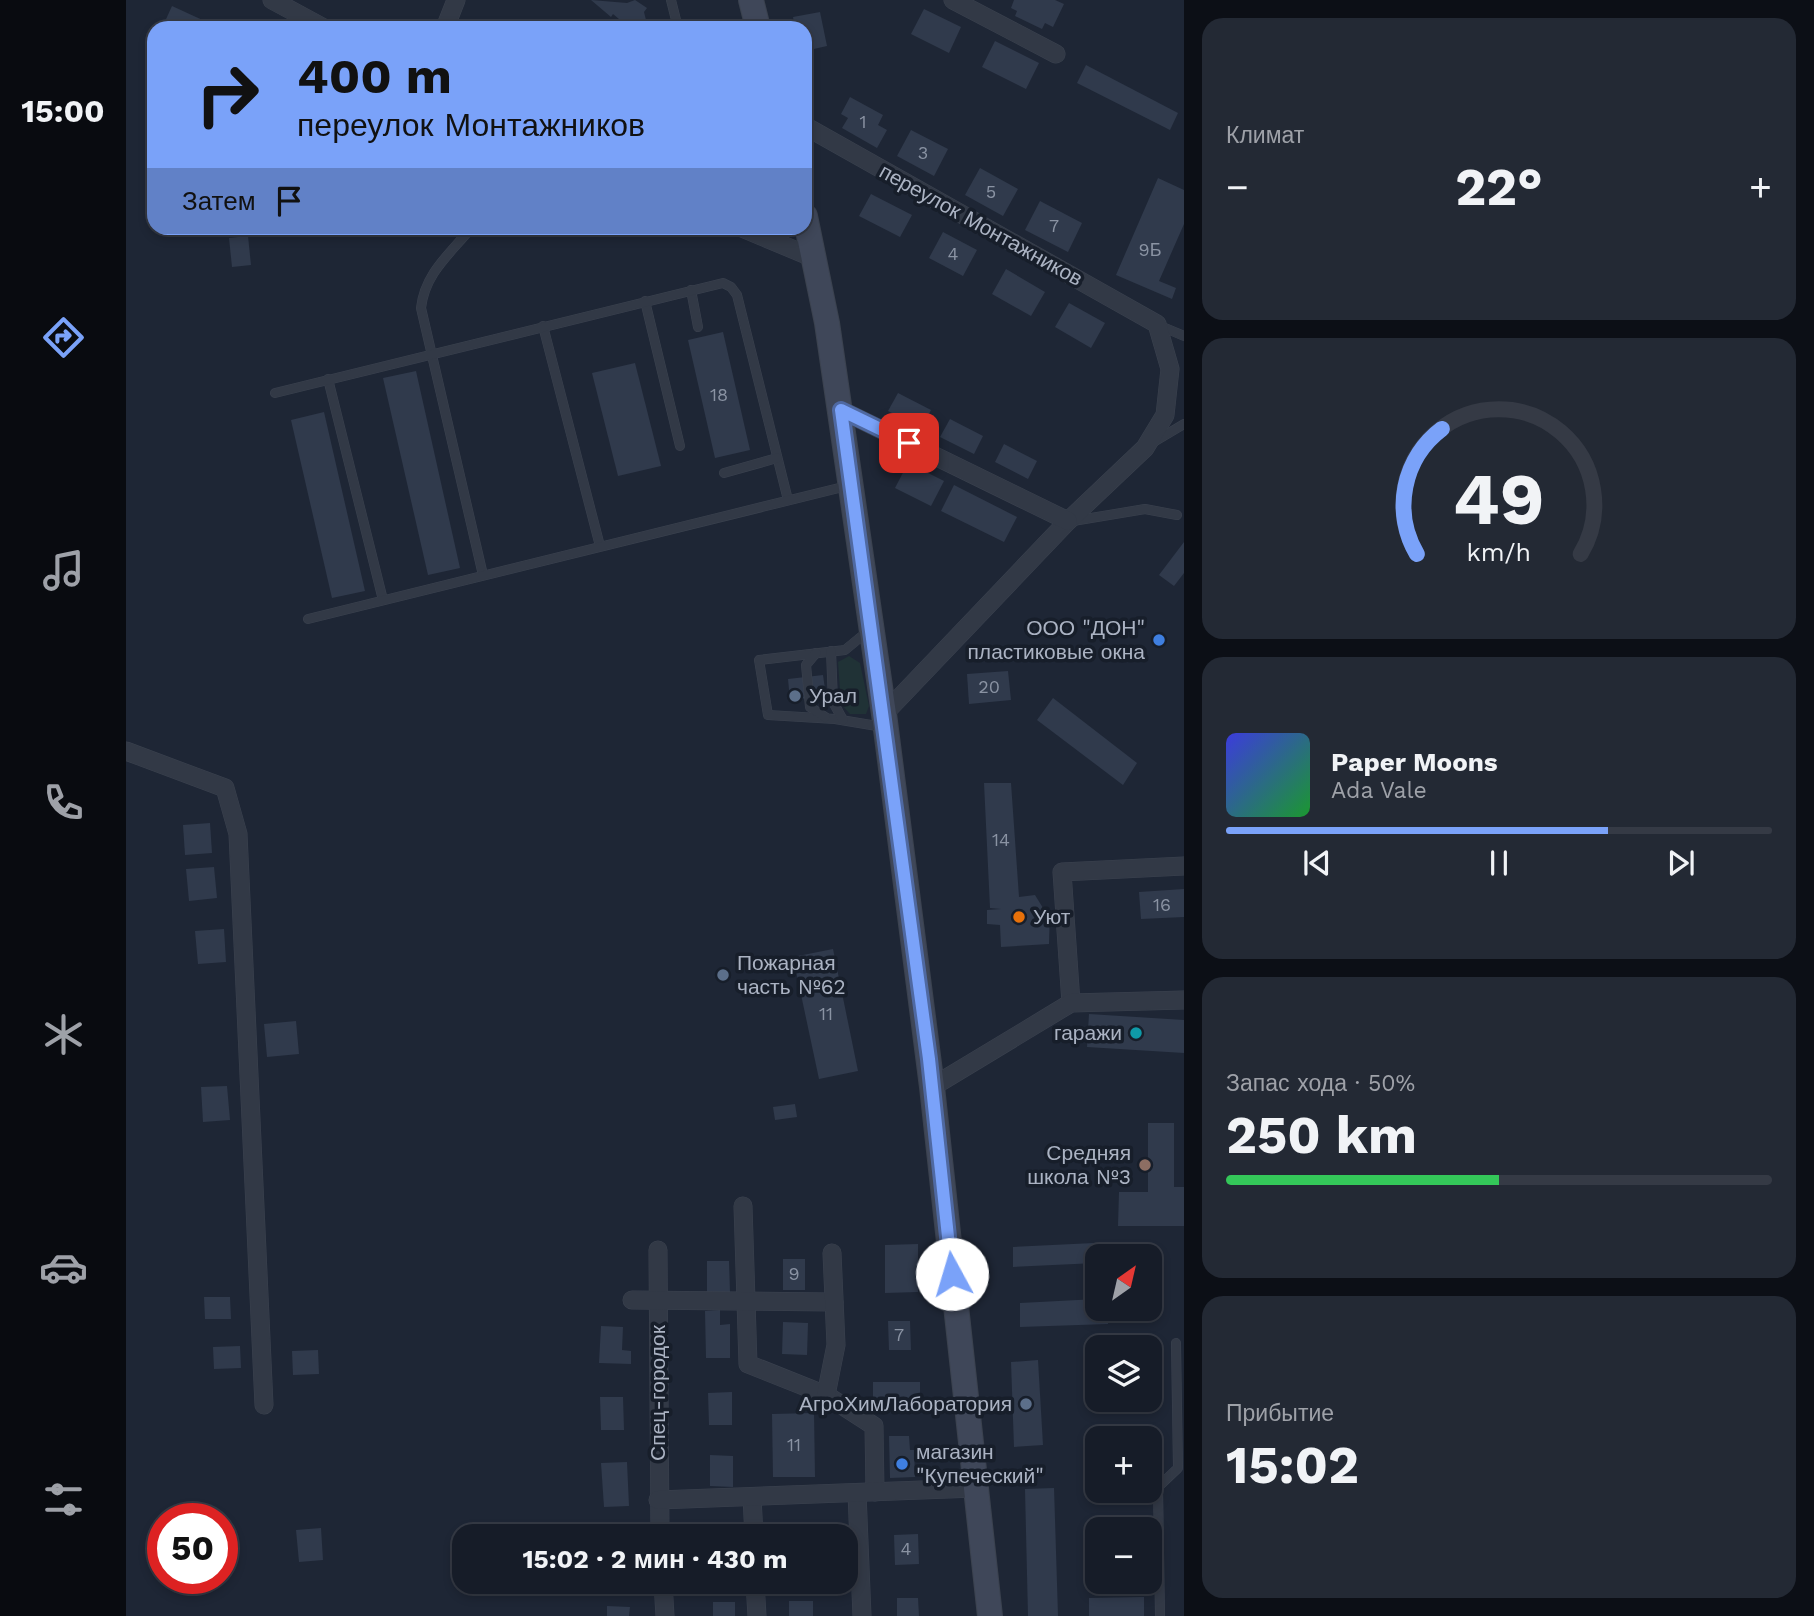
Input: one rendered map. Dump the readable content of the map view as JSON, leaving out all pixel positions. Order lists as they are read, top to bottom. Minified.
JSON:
{"streets":{"street":["переулок Монтажников","Спец-городок"]},"places":["ООО \"ДОН\" пластиковые окна","Урал","Уют","Пожарная часть №62","гаражи","Средняя школа №3","АгроХимЛаборатория","магазин \"Купеческий\""],"house_numbers":["1","3","5","7","9Б","4","18","20","14","16","11","9","7","11","4"],"north":"top right","page":{"tabs":"15:00","tile":["Климат",["Запас хода · 50%","250 km"],["Прибытие","15:02"]],"turn":["400 m","переулок Монтажников"],"heat":["−","22°","+"],"then":"Затем","song":["Paper Moons","Ada Vale"],"map_buttons":["+","−"],"limit":"50","trip":"15:02 · 2 мин · 430 m","gauge":["49","km/h"]}}
